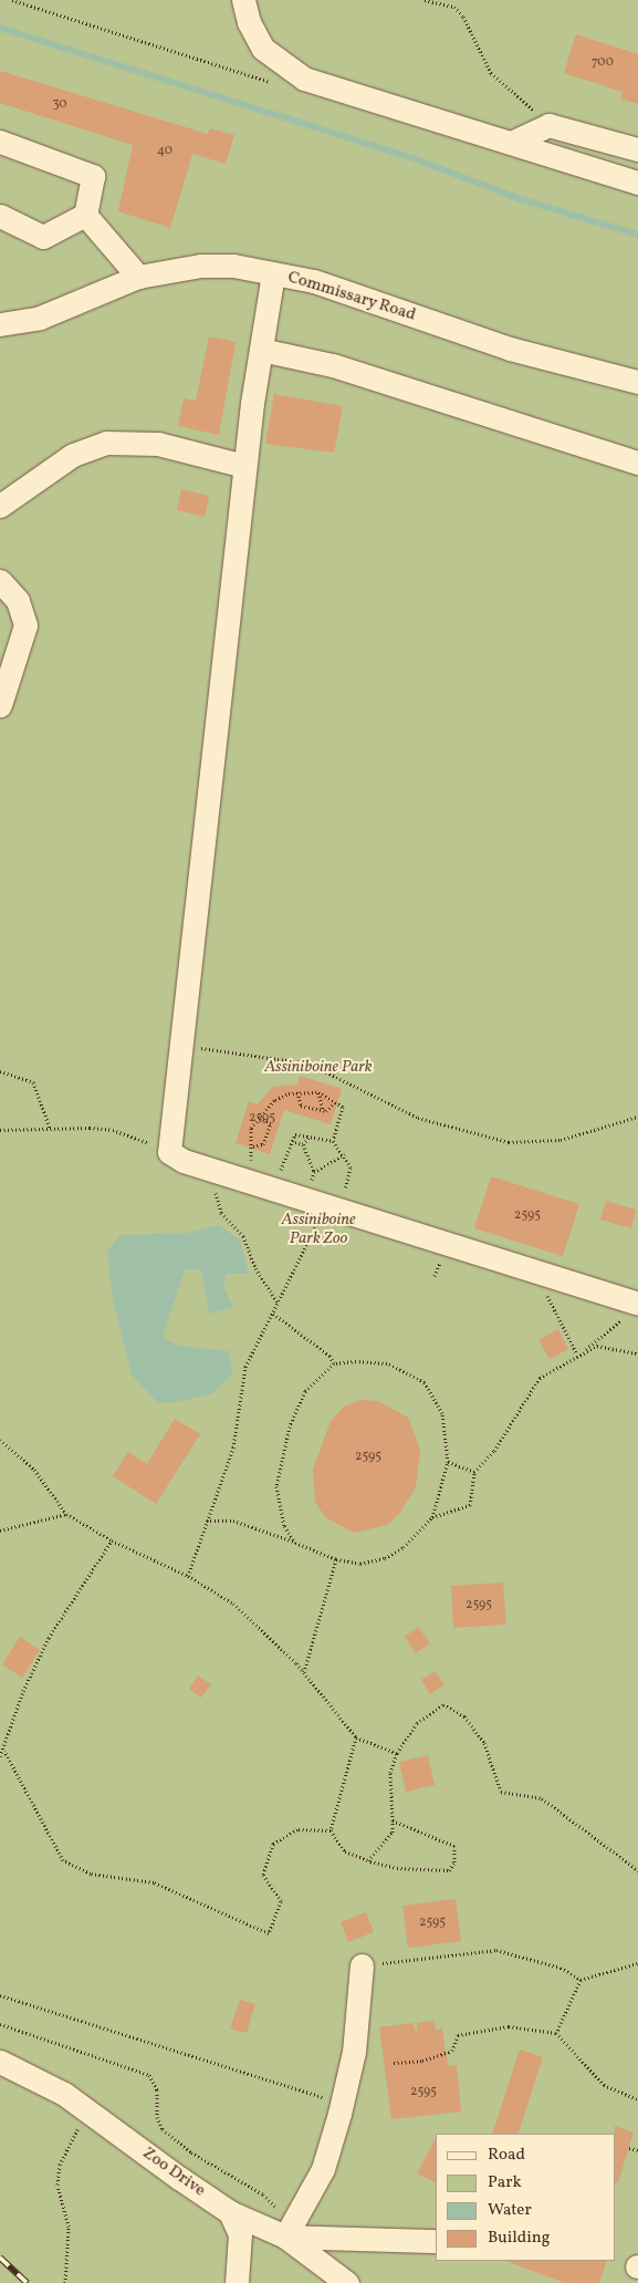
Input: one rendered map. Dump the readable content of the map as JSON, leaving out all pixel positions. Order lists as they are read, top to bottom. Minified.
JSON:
{"streets":{"street":["Commissary Road","Zoo Drive"]},"parks":["Assiniboine Park","Assiniboine Park Zoo"],"house_numbers":["700","30","40","2595","2595","2595","2595","2595","2595"],"legend":["Road","Park","Water","Building"]}
